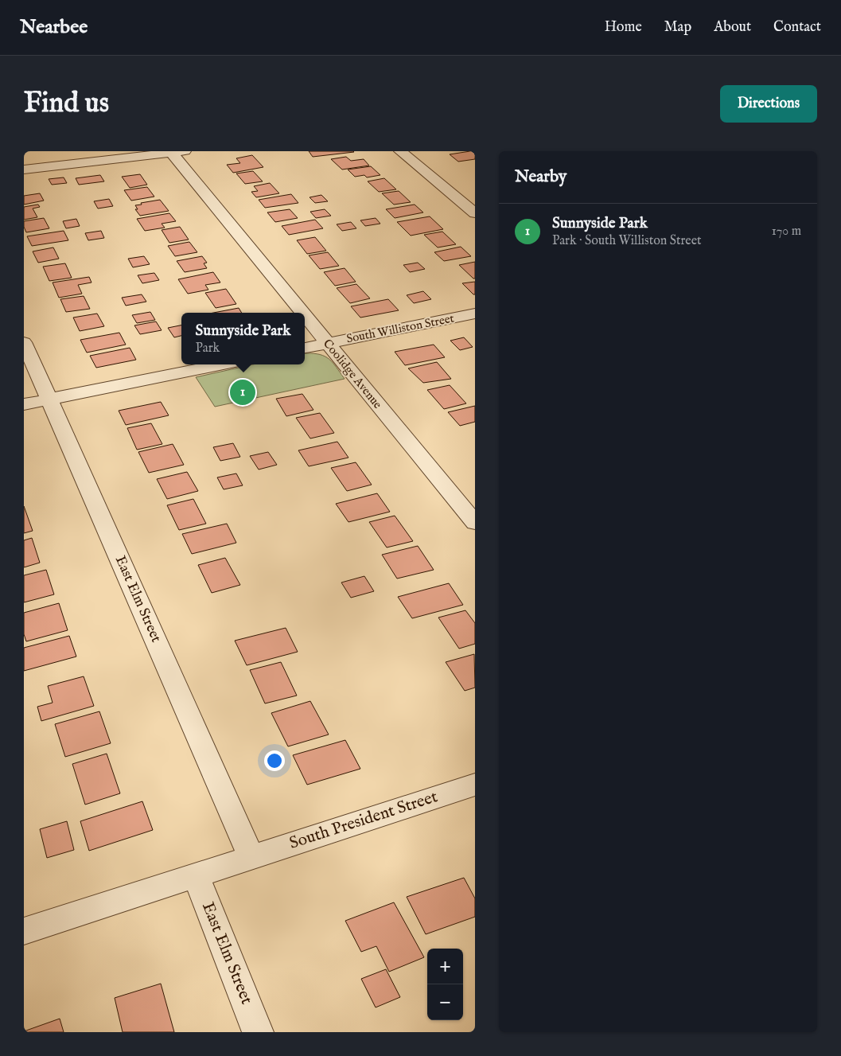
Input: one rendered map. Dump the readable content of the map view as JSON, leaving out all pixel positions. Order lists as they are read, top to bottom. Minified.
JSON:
{"streets":{"street":["South Williston Street","Coolidge Avenue","East Elm Street","South President Street"]},"crossings":[["South Williston Street","Coolidge Avenue"],["East Elm Street","South President Street"]],"page":{"header":"Nearbee","nav":["Home","Map","About","Contact"],"buttons":"Directions","title":"Find us","heading":"Nearby","list":[{"mark":"1","name":"Sunnyside Park","note":"Park · South Williston Street","value":"170 m"}],"popup":["Sunnyside Park","Park"],"pins":"1","map_buttons":["+","−"]}}
